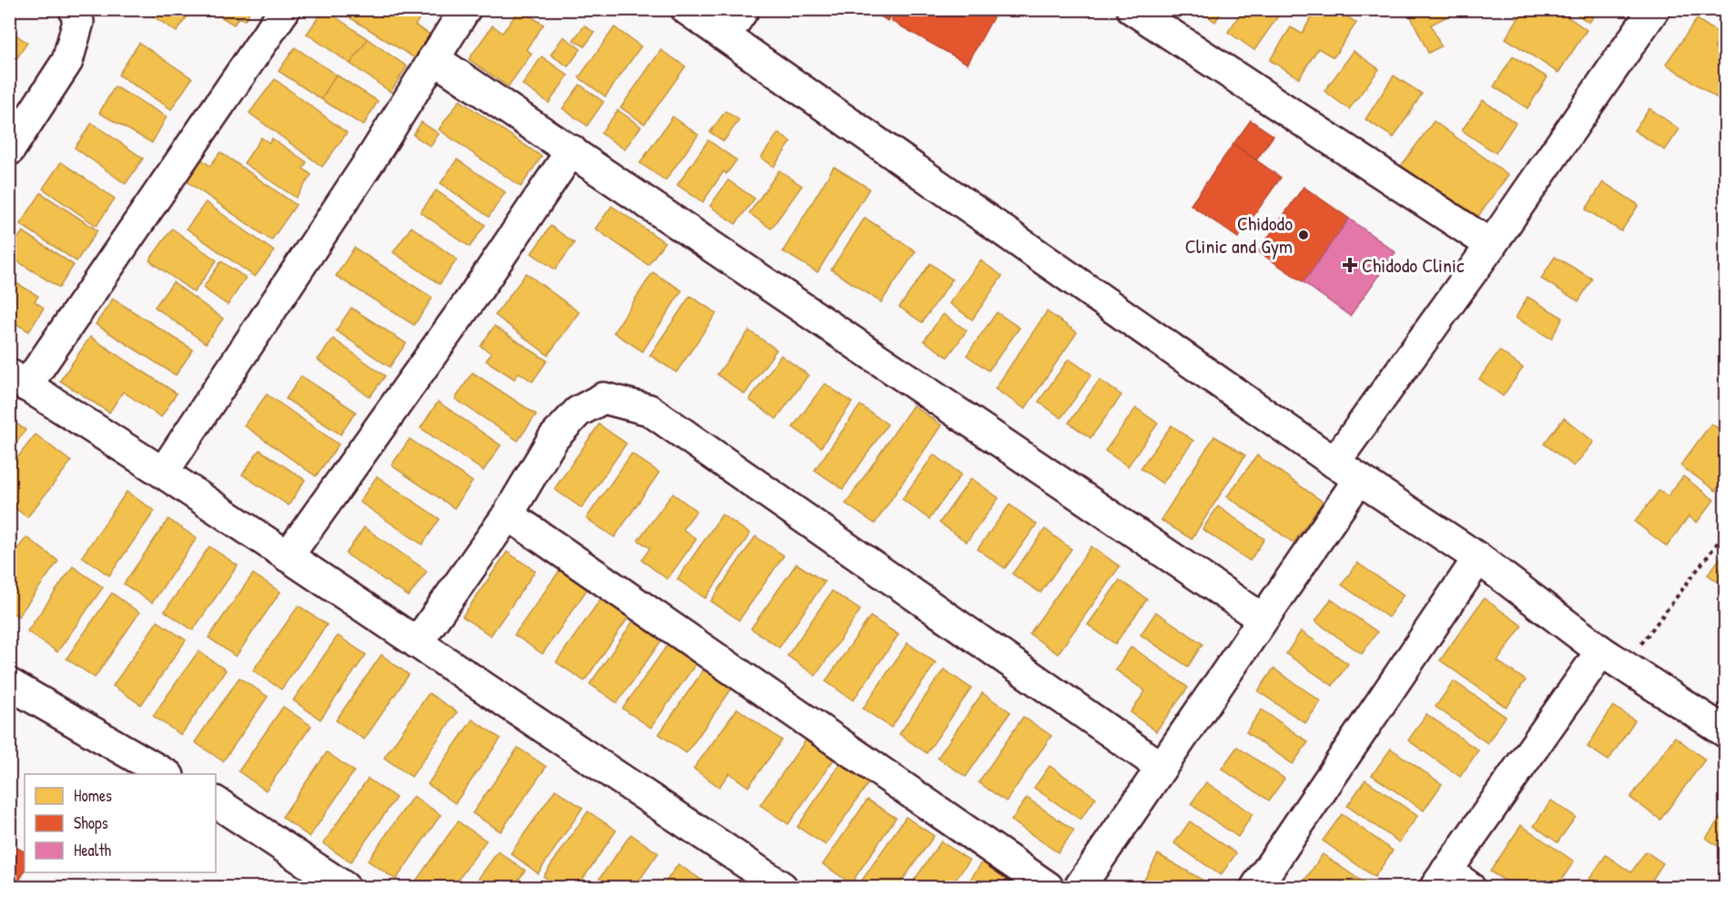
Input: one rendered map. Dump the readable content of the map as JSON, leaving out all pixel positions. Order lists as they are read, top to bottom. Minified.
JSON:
{"places":{"other":["Chidodo Clinic and Gym"],"health":["Chidodo Clinic"]},"legend":["Homes","Shops","Health"]}
